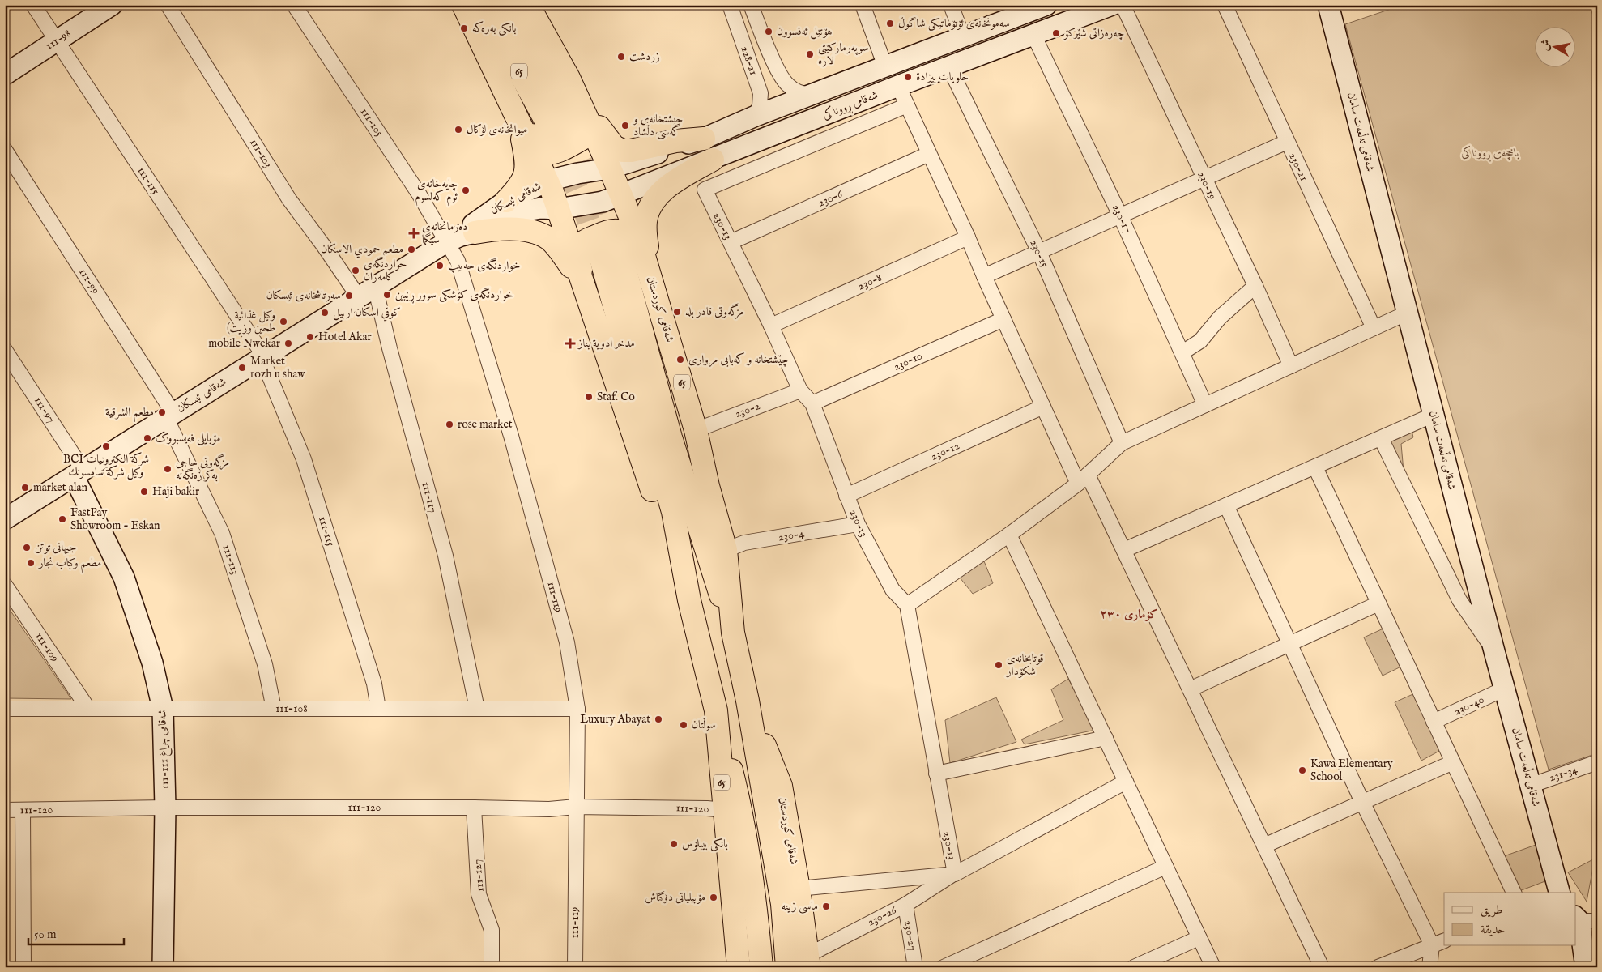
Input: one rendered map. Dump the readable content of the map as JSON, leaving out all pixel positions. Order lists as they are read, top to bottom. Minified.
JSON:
{"streets":{"highway":["65","شەقامی کوردستان"],"main road":["111-98","شەقامی ڕووناکی","شەقامی تەڵعەت سامان","شەقامی ئیسکان","شەقامی چراغ 111-111"],"street":["228-21","111-105","111-103","230-21","111-115","230-19","230-6","230-17","230-13","230-15","111-99","230-8","230-10","111-97","230-2","230-12","111-117","230-4","111-113","111-119","111-109","230-40","111-108","231-34","111-120","111-127","230-26","230-27"]},"crossings":[["111-98","111-115"],["228-21","شەقامی ڕووناکی"],["شەقامی ڕووناکی","شەقامی ئیسکان"],["شەقامی ڕووناکی","230-17"],["شەقامی ڕووناکی","230-15"],["شەقامی ڕووناکی","شەقامی کوردستان"],["111-105","شەقامی ئیسکان"],["111-105","111-119"],["شەقامی تەڵعەت سامان","230-40"],["شەقامی تەڵعەت سامان","231-34"],["111-103","شەقامی ئیسکان"],["111-103","111-117"],["111-115","شەقامی ئیسکان"],["111-115","111-108"],["شەقامی ئیسکان","111-99"],["شەقامی ئیسکان","شەقامی کوردستان"],["شەقامی ئیسکان","111-97"],["شەقامی ئیسکان","111-117"],["شەقامی ئیسکان","111-113"],["شەقامی ئیسکان","111-119"],["شەقامی ئیسکان","شەقامی چراغ 111-111"],["230-6","230-13"],["230-13","230-8"],["230-13","230-10"],["230-13","230-2"],["230-13","230-12"],["230-13","230-4"],["230-13","230-26"],["111-99","111-113"],["شەقامی کوردستان","230-2"],["شەقامی کوردستان","230-4"],["شەقامی کوردستان","111-120"],["شەقامی کوردستان","230-26"],["111-97","شەقامی چراغ 111-111"],["111-117","111-108"],["111-113","111-108"],["111-119","111-108"],["111-119","111-120"],["111-109","111-108"],["111-108","شەقامی چراغ 111-111"],["شەقامی چراغ 111-111","111-120"],["111-120","111-127"],["230-26","230-27"]],"districts":["کۆماری ٢٣٠"],"parks":["باخچەی ڕووناکی"],"places":{"other":["سەمونخانەی ئۆتۆماتیکی شاگوڵ","بانکی بەرەکە","هۆتێل ئەفسوون","چەرەزاتی شێرکۆ","سوپەرمارکێتی لارە","زردشت","حلويات بيزادة","چیشتخانەی و گەسی دڵشاد","میوانخانەی لۆکال","چایەخانەی ئوم کەلسوم","مطعم حمودي الاسكان","خواردنگەی حەبیب","خواردنگەی کامەران","خواردنگەی کۆشکی سوور ڕێبین","سەرتاشخانەی ئیسکان","مزگەوتی قادر بلە","كوفي اسكان اربيل","وكيل غذائية (طحين وزيت","Hotel Akar","mobile Nwekar","چێشتخانە و کەبابی مرواری","Market rozh u shaw","Staf. Co","مطعم الشرقية","rose market","مۆبایلی فەیسبووک","BCI شركة الكترونيات وكيل شركة سامسونك","مزگەوتی حاجی بەکر زەنگەنە","market alan","Haji bakir","FastPay Showroom - Eskan","جیهانی توتن","مطعم وكباب نجار","قوتابخانەی شكۆدار","Luxury Abayat","سوڵتان","Kawa Elementary School","بانکی بیبلۆس","مۆبیلیاتی دۆگتاش","ماسی زینە"],"health":["دەرمانخانەی سیگما","مدخر ادوية بناز"]},"legend":["طريق","حديقة"],"scale_bar":"50 m","north":"left"}
